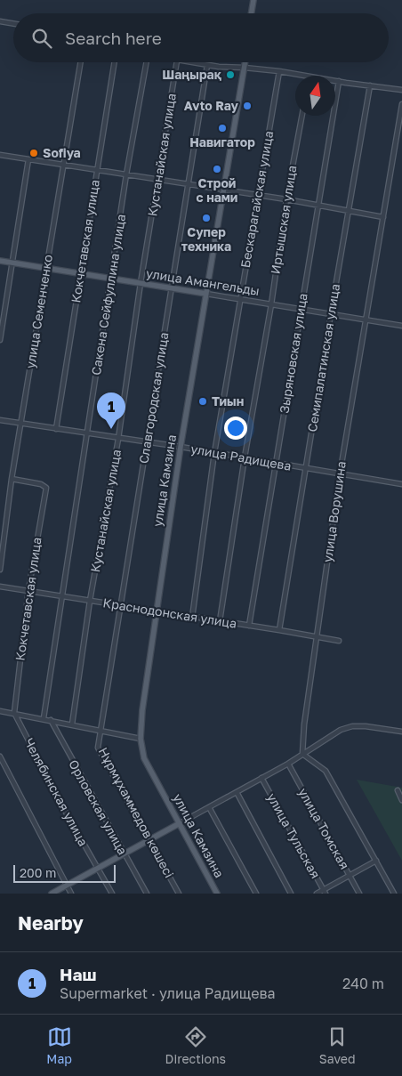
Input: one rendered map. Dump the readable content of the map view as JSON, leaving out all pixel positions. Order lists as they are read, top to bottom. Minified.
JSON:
{"streets":{"main road":["улица Амангельды","улица Камзина"],"street":["Кустанайская улица","Бескарагайская улица","Иртышская улица","Кокчетавская улица","Сакена Сейфуллина улица","улица Семенченко","Зыряновская улица","Семипалатинская улица","Славгородская улица","улица Радищева","улица Ворушина","Краснодонская улица","Челябинская улица","Орловская улица","Нұрмұхаммедов көшесі","улица Томская","улица Тульская"]},"crossings":[["Кустанайская улица","улица Амангельды"],["Кустанайская улица","улица Радищева"],["Кустанайская улица","Краснодонская улица"],["Бескарагайская улица","улица Амангельды"],["Бескарагайская улица","улица Радищева"],["Бескарагайская улица","Краснодонская улица"],["Иртышская улица","улица Амангельды"],["Иртышская улица","улица Радищева"],["Иртышская улица","Краснодонская улица"],["Кокчетавская улица","улица Амангельды"],["Кокчетавская улица","улица Семенченко"],["Кокчетавская улица","улица Радищева"],["Кокчетавская улица","Краснодонская улица"],["Кокчетавская улица","Челябинская улица"],["улица Амангельды","Сакена Сейфуллина улица"],["улица Амангельды","улица Семенченко"],["улица Амангельды","Зыряновская улица"],["улица Амангельды","Семипалатинская улица"],["улица Амангельды","Славгородская улица"],["улица Амангельды","улица Камзина"],["улица Амангельды","улица Ворушина"],["Сакена Сейфуллина улица","улица Радищева"],["Сакена Сейфуллина улица","Краснодонская улица"],["улица Семенченко","улица Радищева"],["Зыряновская улица","улица Радищева"],["Зыряновская улица","Краснодонская улица"],["Семипалатинская улица","улица Радищева"],["Семипалатинская улица","Краснодонская улица"],["Славгородская улица","улица Радищева"],["Славгородская улица","Краснодонская улица"],["Славгородская улица","Нұрмұхаммедов көшесі"],["улица Радищева","улица Камзина"],["улица Радищева","улица Ворушина"],["улица Камзина","Краснодонская улица"],["улица Ворушина","Краснодонская улица"]],"places":["Шаңырақ","Avto Ray","Навигатор","Sofiya","Строй с нами","Супер техника","Тиын"],"scale_bar":"200 m","north":"top","page":{"search":"Search here","pins":"1","scale":"200 m","heading":"Nearby","list":[{"mark":"1","name":"Наш","note":"Supermarket · улица Радищева","value":"240 m"}],"nav":["Map","Directions","Saved"]}}
